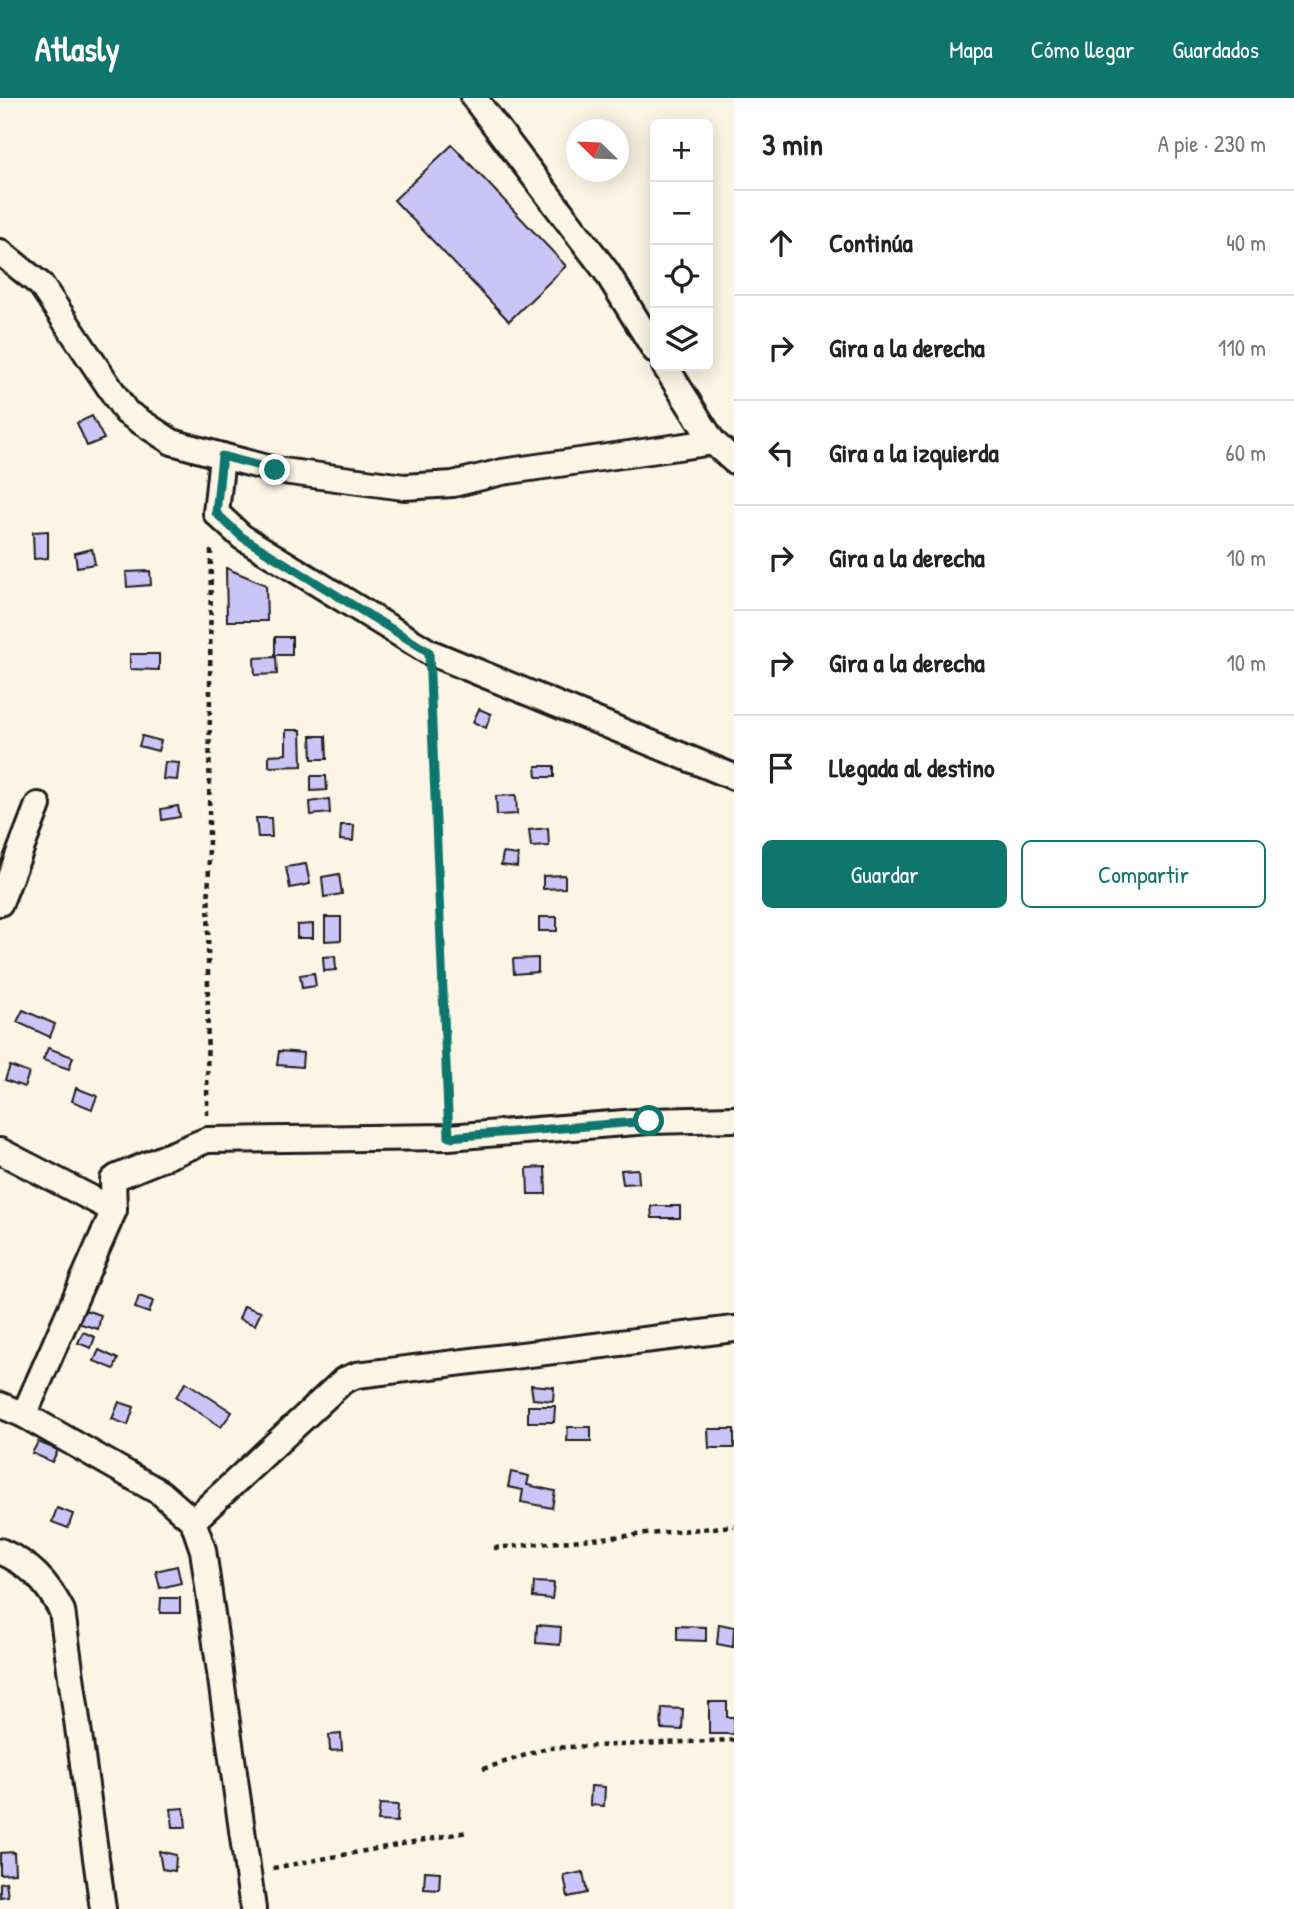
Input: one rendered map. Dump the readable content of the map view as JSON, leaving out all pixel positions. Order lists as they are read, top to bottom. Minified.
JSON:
{"north":"top left","page":{"header":"Atlasly","nav":["Mapa","Cómo llegar","Guardados"],"heading":["3 min","A pie · 230 m"],"map_buttons":["+","−"],"list":[["Continúa","40 m"],["Gira a la derecha","110 m"],["Gira a la izquierda","60 m"],["Gira a la derecha","10 m"],["Gira a la derecha","10 m"],"Llegada al destino"],"buttons":["Guardar","Compartir"]}}
